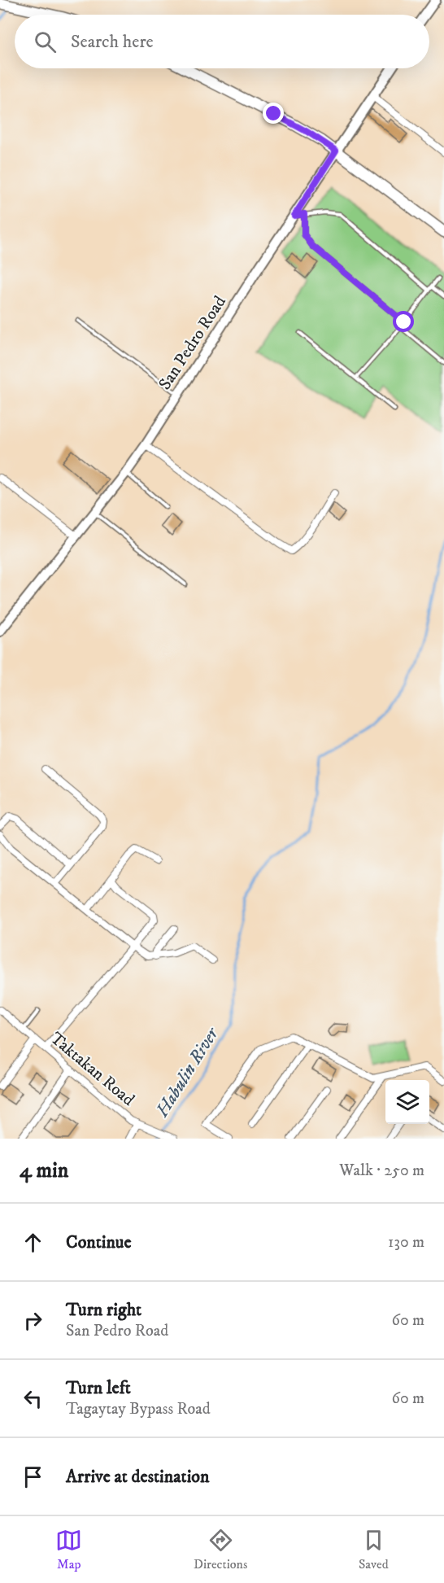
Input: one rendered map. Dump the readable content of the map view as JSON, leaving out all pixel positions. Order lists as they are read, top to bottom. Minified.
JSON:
{"streets":{"street":["San Pedro Road","Taktakan Road"]},"water":["Habulin River"],"page":{"search":"Search here","heading":["4 min","Walk · 250 m"],"list":[["Continue","130 m"],["Turn right","San Pedro Road","60 m"],["Turn left","Tagaytay Bypass Road","60 m"],"Arrive at destination"],"nav":["Map","Directions","Saved"]}}
